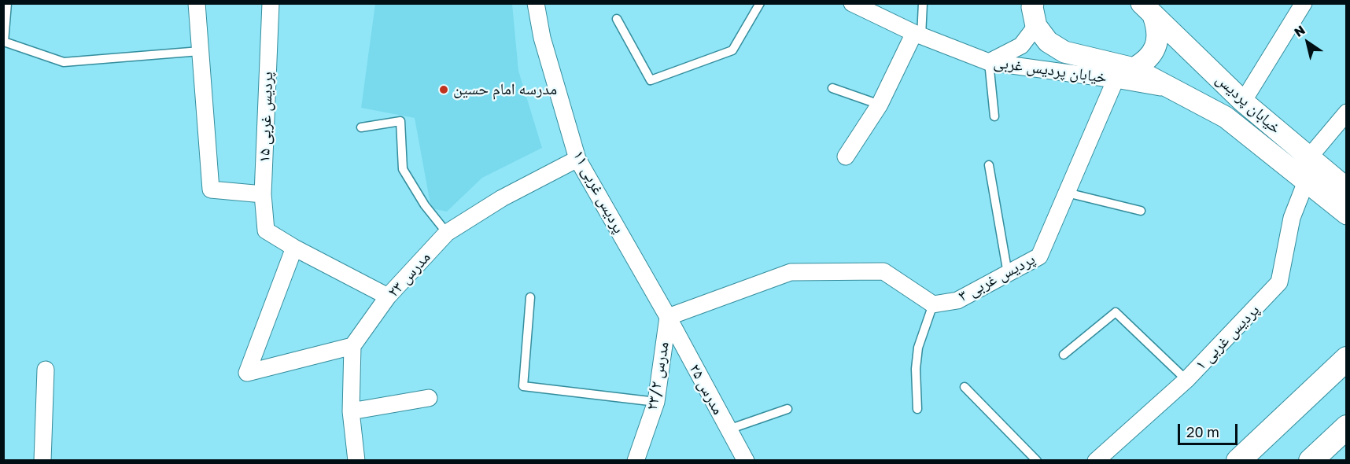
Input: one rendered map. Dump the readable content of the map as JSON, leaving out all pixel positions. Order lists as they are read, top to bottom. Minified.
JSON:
{"streets":{"street":["خیابان پردیس غربی","خیابان پردیس","پردیس غربی ۱۵","پردیس غربی ۱۱","مدرس ۲۳","پردیس غربی ۳","پردیس غربی ۱","مدرس ۲۳/۲","مدرس ۲۵"]},"crossings":[["خیابان پردیس غربی","خیابان پردیس"],["خیابان پردیس غربی","پردیس غربی ۳"],["خیابان پردیس","پردیس غربی ۱"],["پردیس غربی ۱۱","مدرس ۲۳"],["پردیس غربی ۱۱","مدرس ۲۳/۲"],["پردیس غربی ۱۱","مدرس ۲۵"],["مدرس ۲۳/۲","مدرس ۲۵"]],"places":["مدرسه امام حسین"],"scale_bar":"20 m","north":"top left"}
